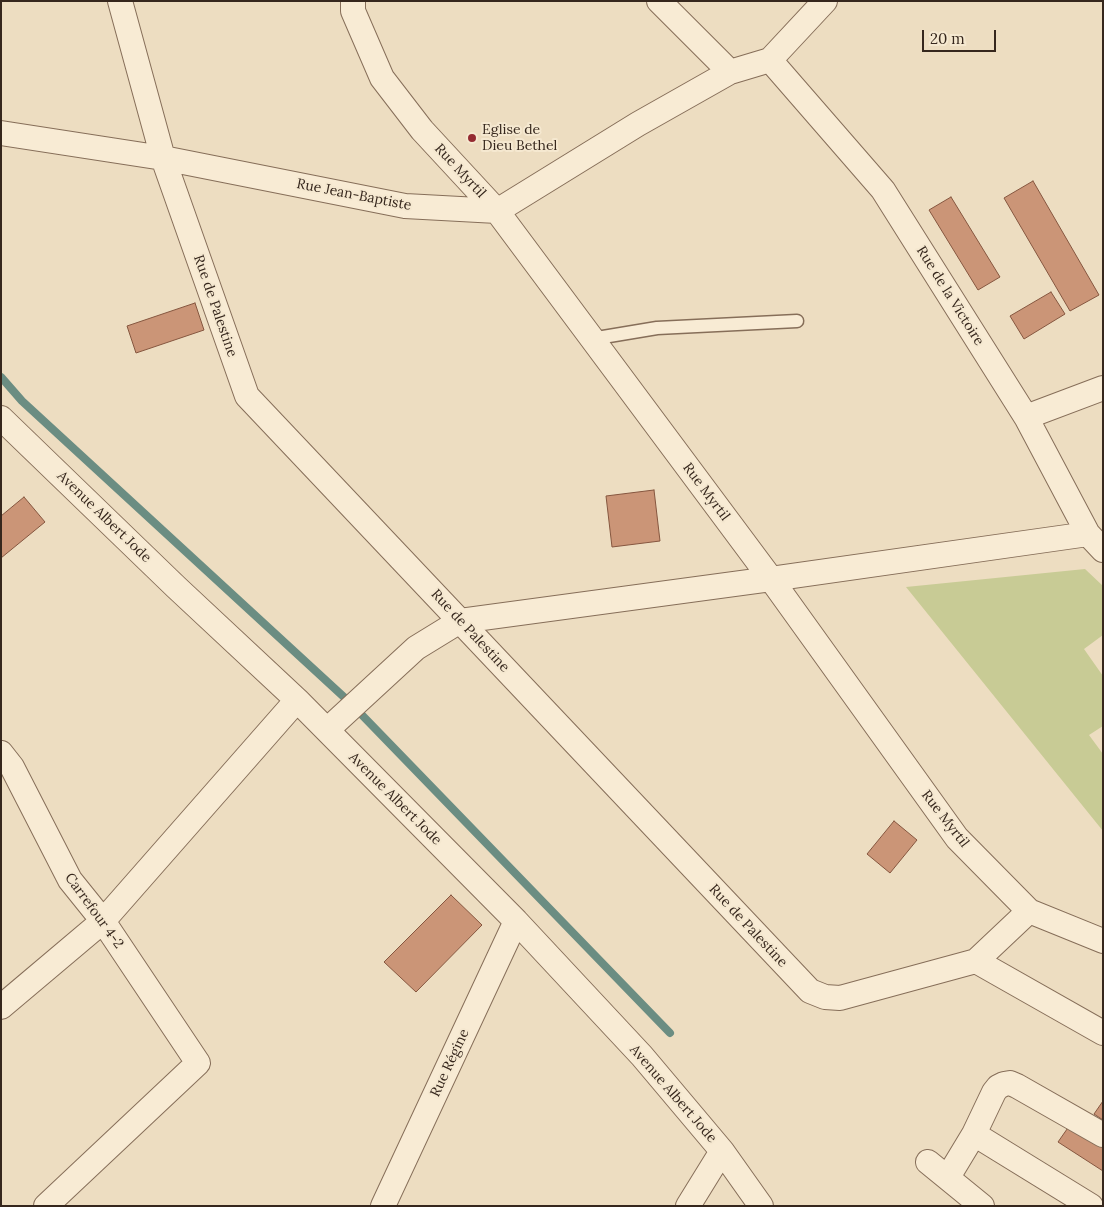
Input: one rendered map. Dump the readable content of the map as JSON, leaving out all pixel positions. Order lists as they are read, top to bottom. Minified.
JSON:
{"streets":{"street":["Rue Myrtil","Rue Jean-Baptiste","Rue de la Victoire","Rue de Palestine","Avenue Albert Jode","Carrefour 4-2","Rue Régine"]},"crossings":[["Rue Myrtil","Rue Jean-Baptiste"],["Rue Myrtil","Rue de Palestine"],["Rue Jean-Baptiste","Rue de Palestine"],["Avenue Albert Jode","Rue Régine"]],"places":["Eglise de Dieu Bethel"],"scale_bar":"20 m"}
